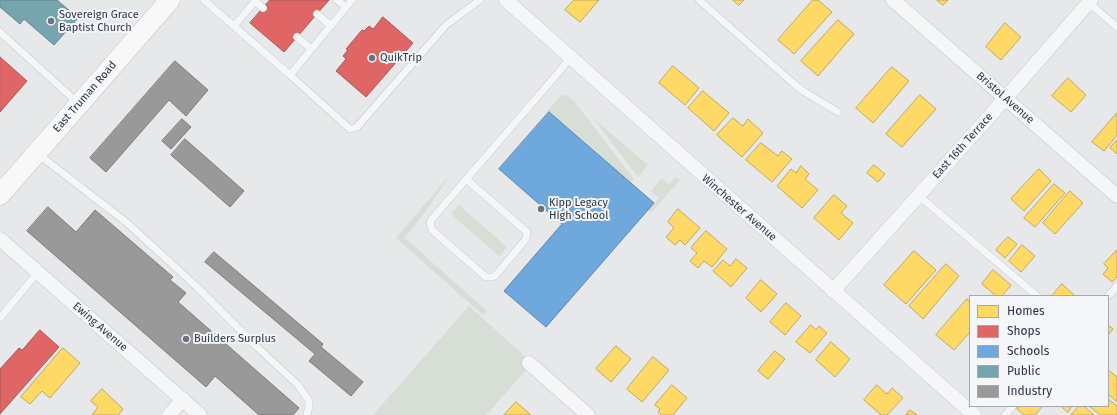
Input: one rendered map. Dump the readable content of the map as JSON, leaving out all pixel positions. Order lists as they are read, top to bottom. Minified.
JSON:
{"streets":{"main road":["East Truman Road"],"street":["Bristol Avenue","East 16th Terrace","Winchester Avenue","Ewing Avenue"]},"crossings":[["Bristol Avenue","East 16th Terrace"],["East 16th Terrace","Winchester Avenue"]],"places":["Sovereign Grace Baptist Church","QuikTrip","Kipp Legacy High School","Builders Surplus"],"legend":["Homes","Shops","Schools","Public","Industry"]}
